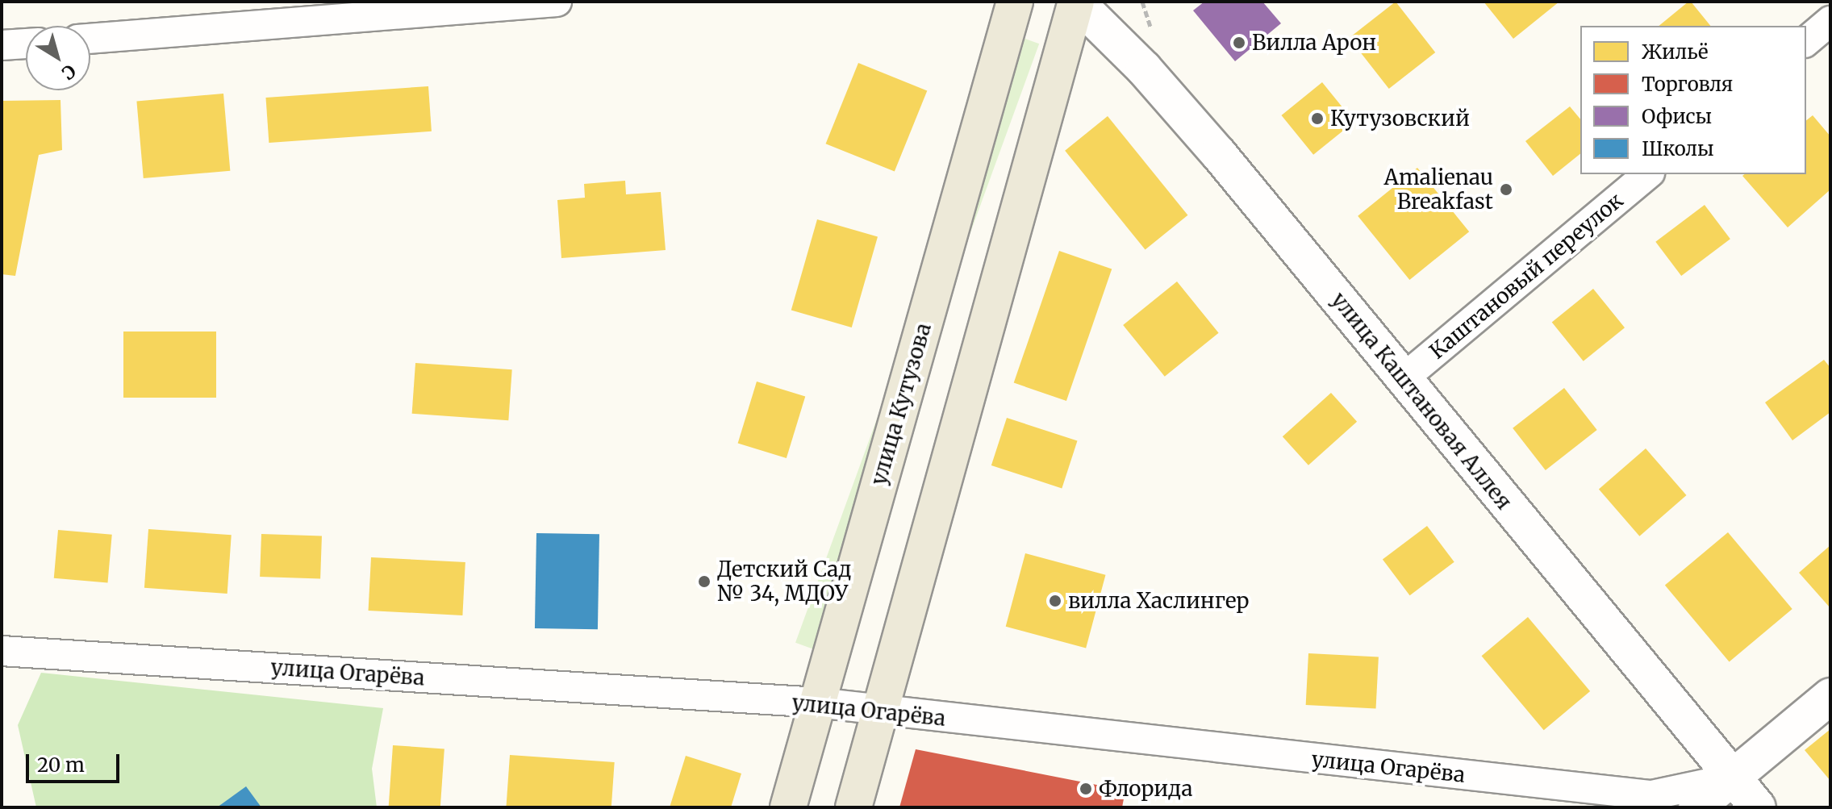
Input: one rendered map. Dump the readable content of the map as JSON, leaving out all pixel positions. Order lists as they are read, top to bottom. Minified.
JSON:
{"streets":{"main road":["улица Кутузова"],"street":["Каштановый переулок","улица Каштановая Аллея","улица Огарёва"]},"crossings":[["Каштановый переулок","улица Каштановая Аллея"],["улица Каштановая Аллея","улица Огарёва"],["улица Кутузова","улица Огарёва"]],"places":["Вилла Арон","Кутузовский","Amalienau Breakfast","Детский Сад № 34, МДОУ","вилла Хаслингер","Флорида"],"legend":["Жильё","Торговля","Офисы","Школы"],"scale_bar":"20 m","north":"bottom right"}
